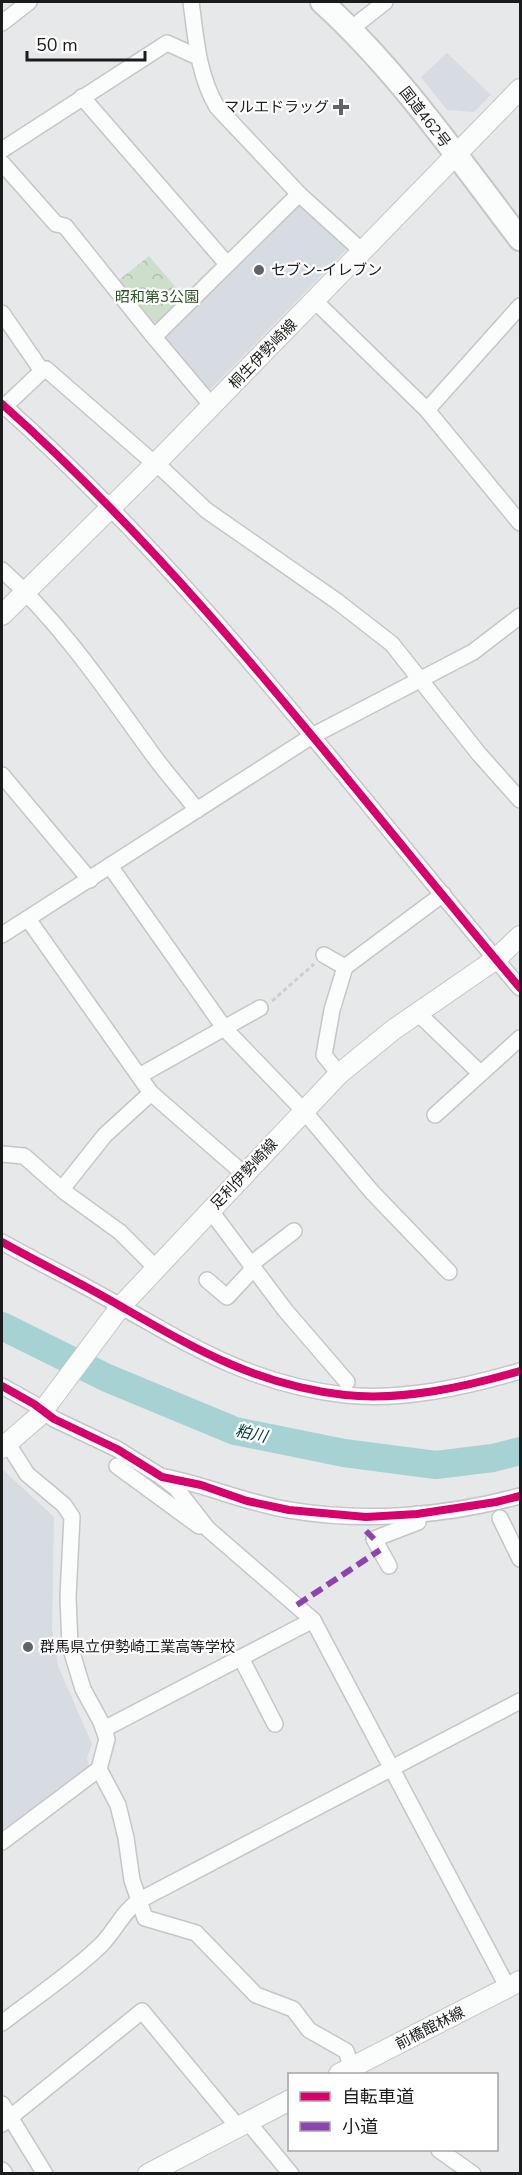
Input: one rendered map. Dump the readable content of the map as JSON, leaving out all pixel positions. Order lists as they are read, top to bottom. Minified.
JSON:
{"streets":{"highway":["国道462号"],"main road":["桐生伊勢崎線","足利伊勢崎線","前橋館林線"]},"crossings":[["国道462号","桐生伊勢崎線"]],"water":["粕川"],"parks":["昭和第3公園"],"places":{"health":["マルエドラッグ"],"other":["セブン-イレブン","群馬県立伊勢崎工業高等学校"]},"legend":["自転車道","小道"],"scale_bar":"50 m"}
